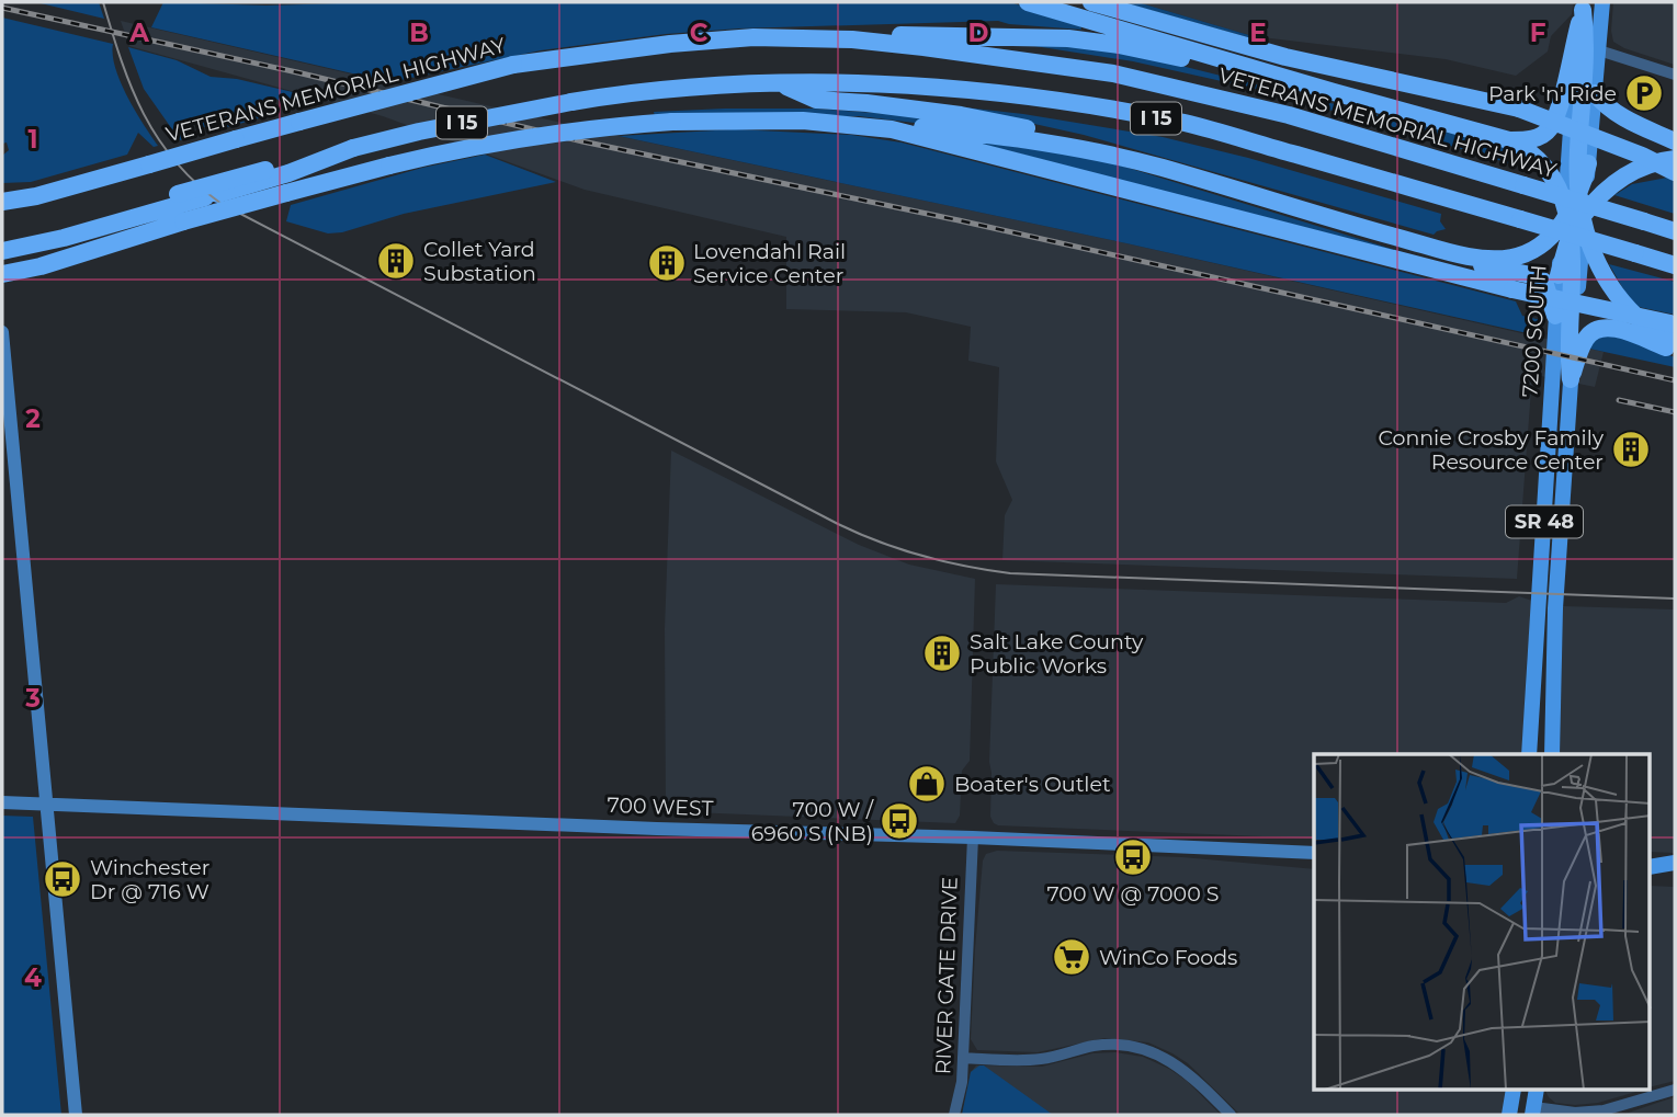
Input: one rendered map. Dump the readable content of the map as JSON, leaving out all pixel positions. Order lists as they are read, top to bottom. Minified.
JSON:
{"streets":{"highway":["VETERANS MEMORIAL HIGHWAY","I 15"],"main road":["7200 SOUTH","SR 48","700 WEST"],"street":["RIVER GATE DRIVE"]},"crossings":[["700 WEST","RIVER GATE DRIVE"]],"places":{"parking":["Park 'n' Ride"],"building":["Collet Yard Substation","Lovendahl Rail Service Center","Connie Crosby Family Resource Center","Salt Lake County Public Works"],"shop":["Boater's Outlet"],"bus stop":["700 W / 6960 S (NB)","700 W @ 7000 S","Winchester Dr @ 716 W"],"supermarket":["WinCo Foods"]},"grid":{"columns":["A","B","C","D","E","F"],"rows":["1","2","3","4"]}}
